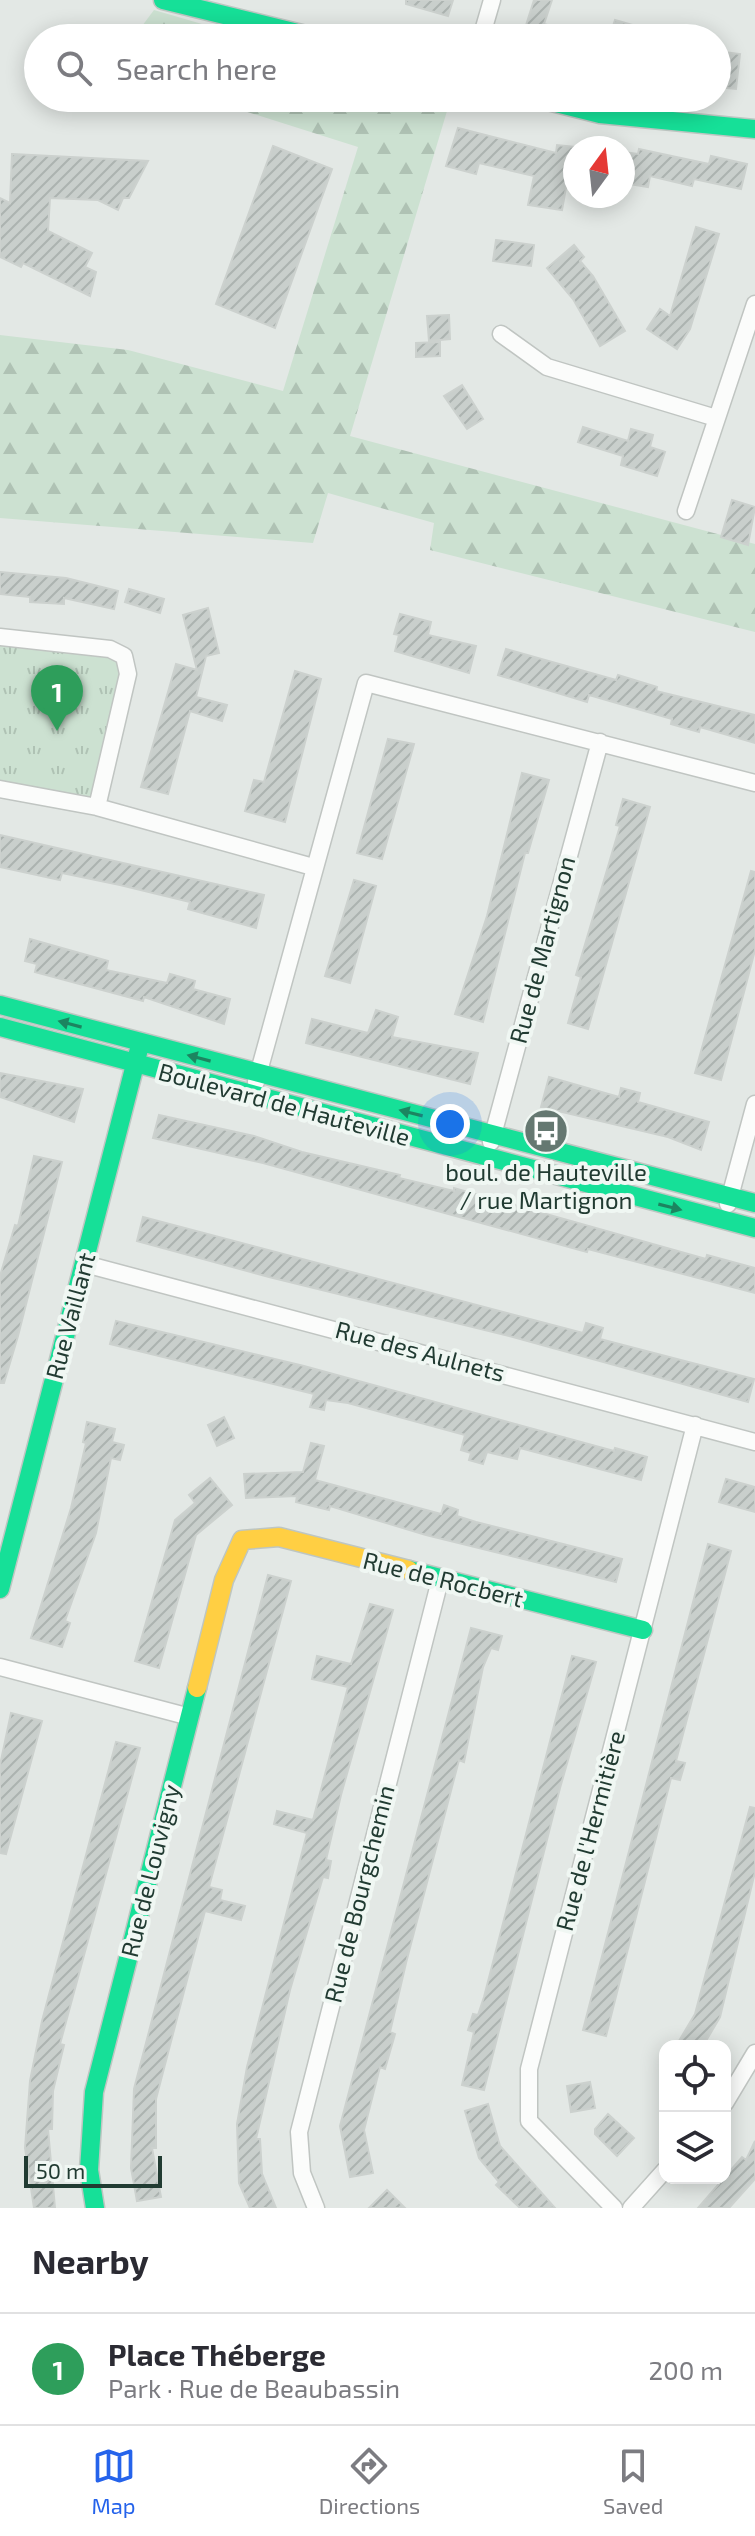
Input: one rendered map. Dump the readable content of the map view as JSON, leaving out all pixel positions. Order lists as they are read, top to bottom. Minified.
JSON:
{"streets":{"street":["Rue de Martignon","Boulevard de Hauteville","Rue Vaillant","Rue des Aulnets","Rue de Rocbert","Rue de l'Hermitière","Rue de Louvigny","Rue de Bourgchemin"]},"crossings":[["Rue de Martignon","Boulevard de Hauteville"],["Boulevard de Hauteville","Rue Vaillant"],["Rue Vaillant","Rue des Aulnets"],["Rue des Aulnets","Rue de l'Hermitière"],["Rue de Rocbert","Rue de l'Hermitière"],["Rue de Rocbert","Rue de Louvigny"],["Rue de Rocbert","Rue de Bourgchemin"]],"places":{"bus stop":["boul. de Hauteville / rue Martignon"]},"scale_bar":"50 m","north":"top","page":{"search":"Search here","pins":"1","scale":"50 m","heading":"Nearby","list":[{"mark":"1","name":"Place Théberge","note":"Park · Rue de Beaubassin","value":"200 m"}],"nav":["Map","Directions","Saved"]}}
